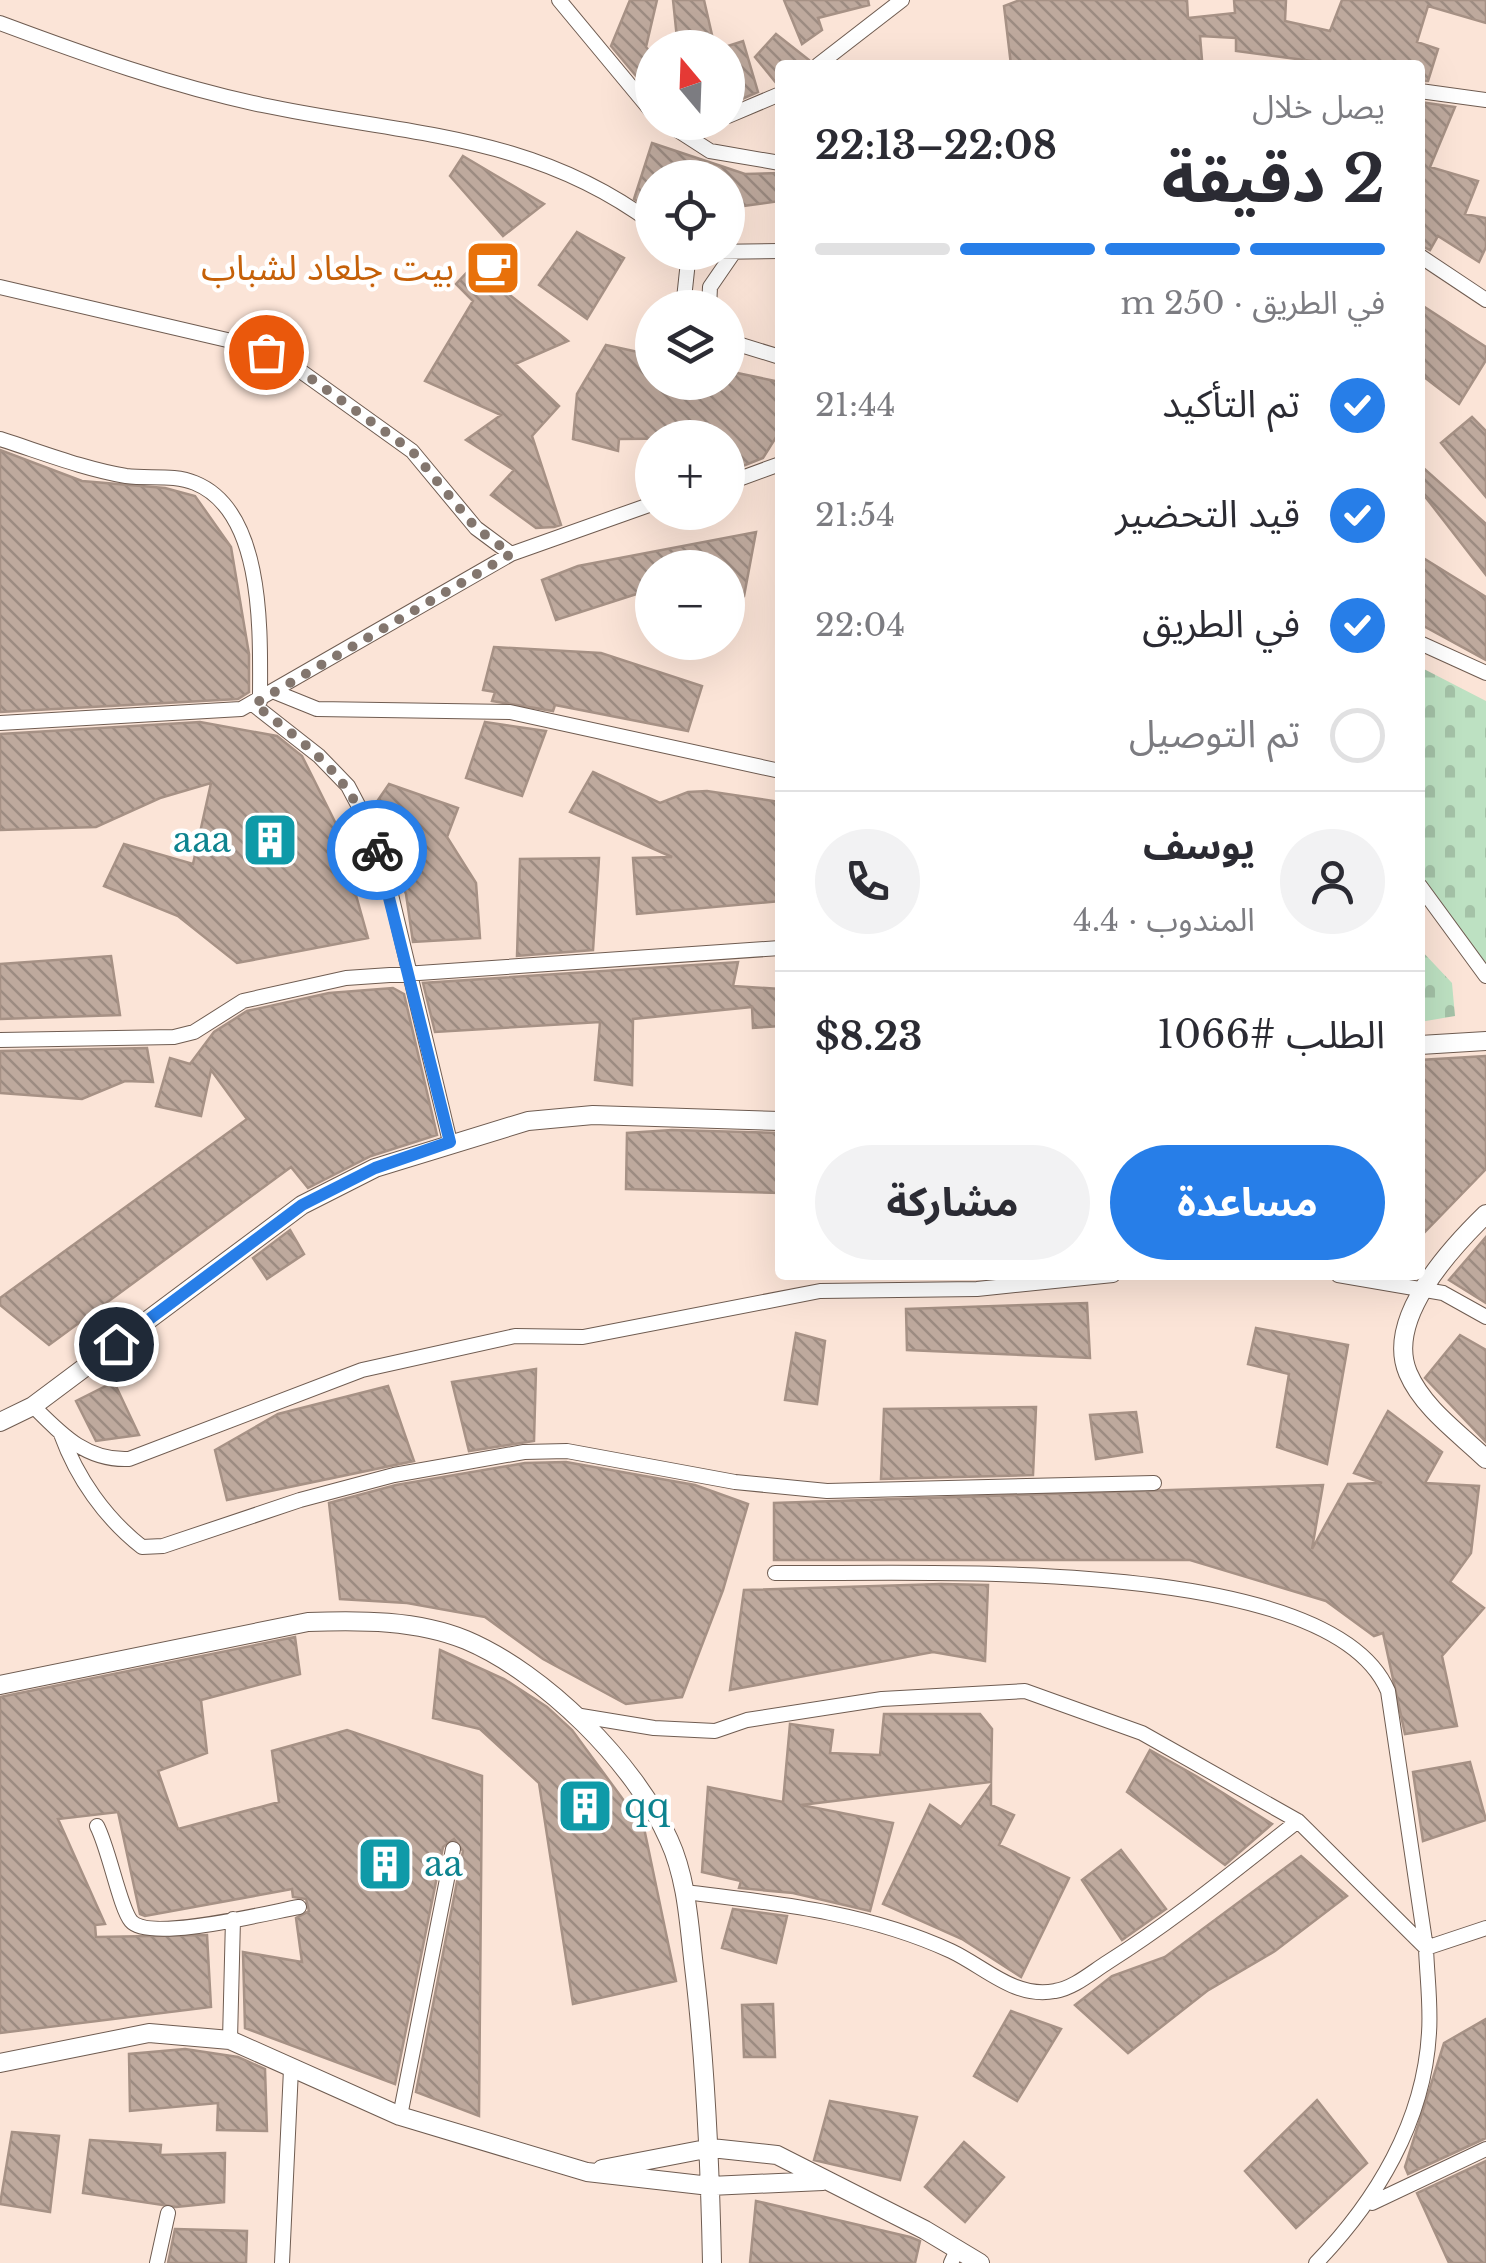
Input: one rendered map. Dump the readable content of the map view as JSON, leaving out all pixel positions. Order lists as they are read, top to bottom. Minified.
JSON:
{"places":{"cafe":["بيت جلعاد لشباب"],"building":["aaa","qq","aa"]},"north":"top","page":{"map_buttons":["+","−"],"heading":["2 دقيقة","يصل خلال","22:08–22:13"],"panel":["يوسف","المندوب · 4.4","الطلب #1066","$8.23"],"bar":"في الطريق · 250 m","list":[["تم التأكيد","21:44"],["قيد التحضير","21:54"],["في الطريق","22:04"],"تم التوصيل"],"buttons":["مساعدة","مشاركة"]}}
